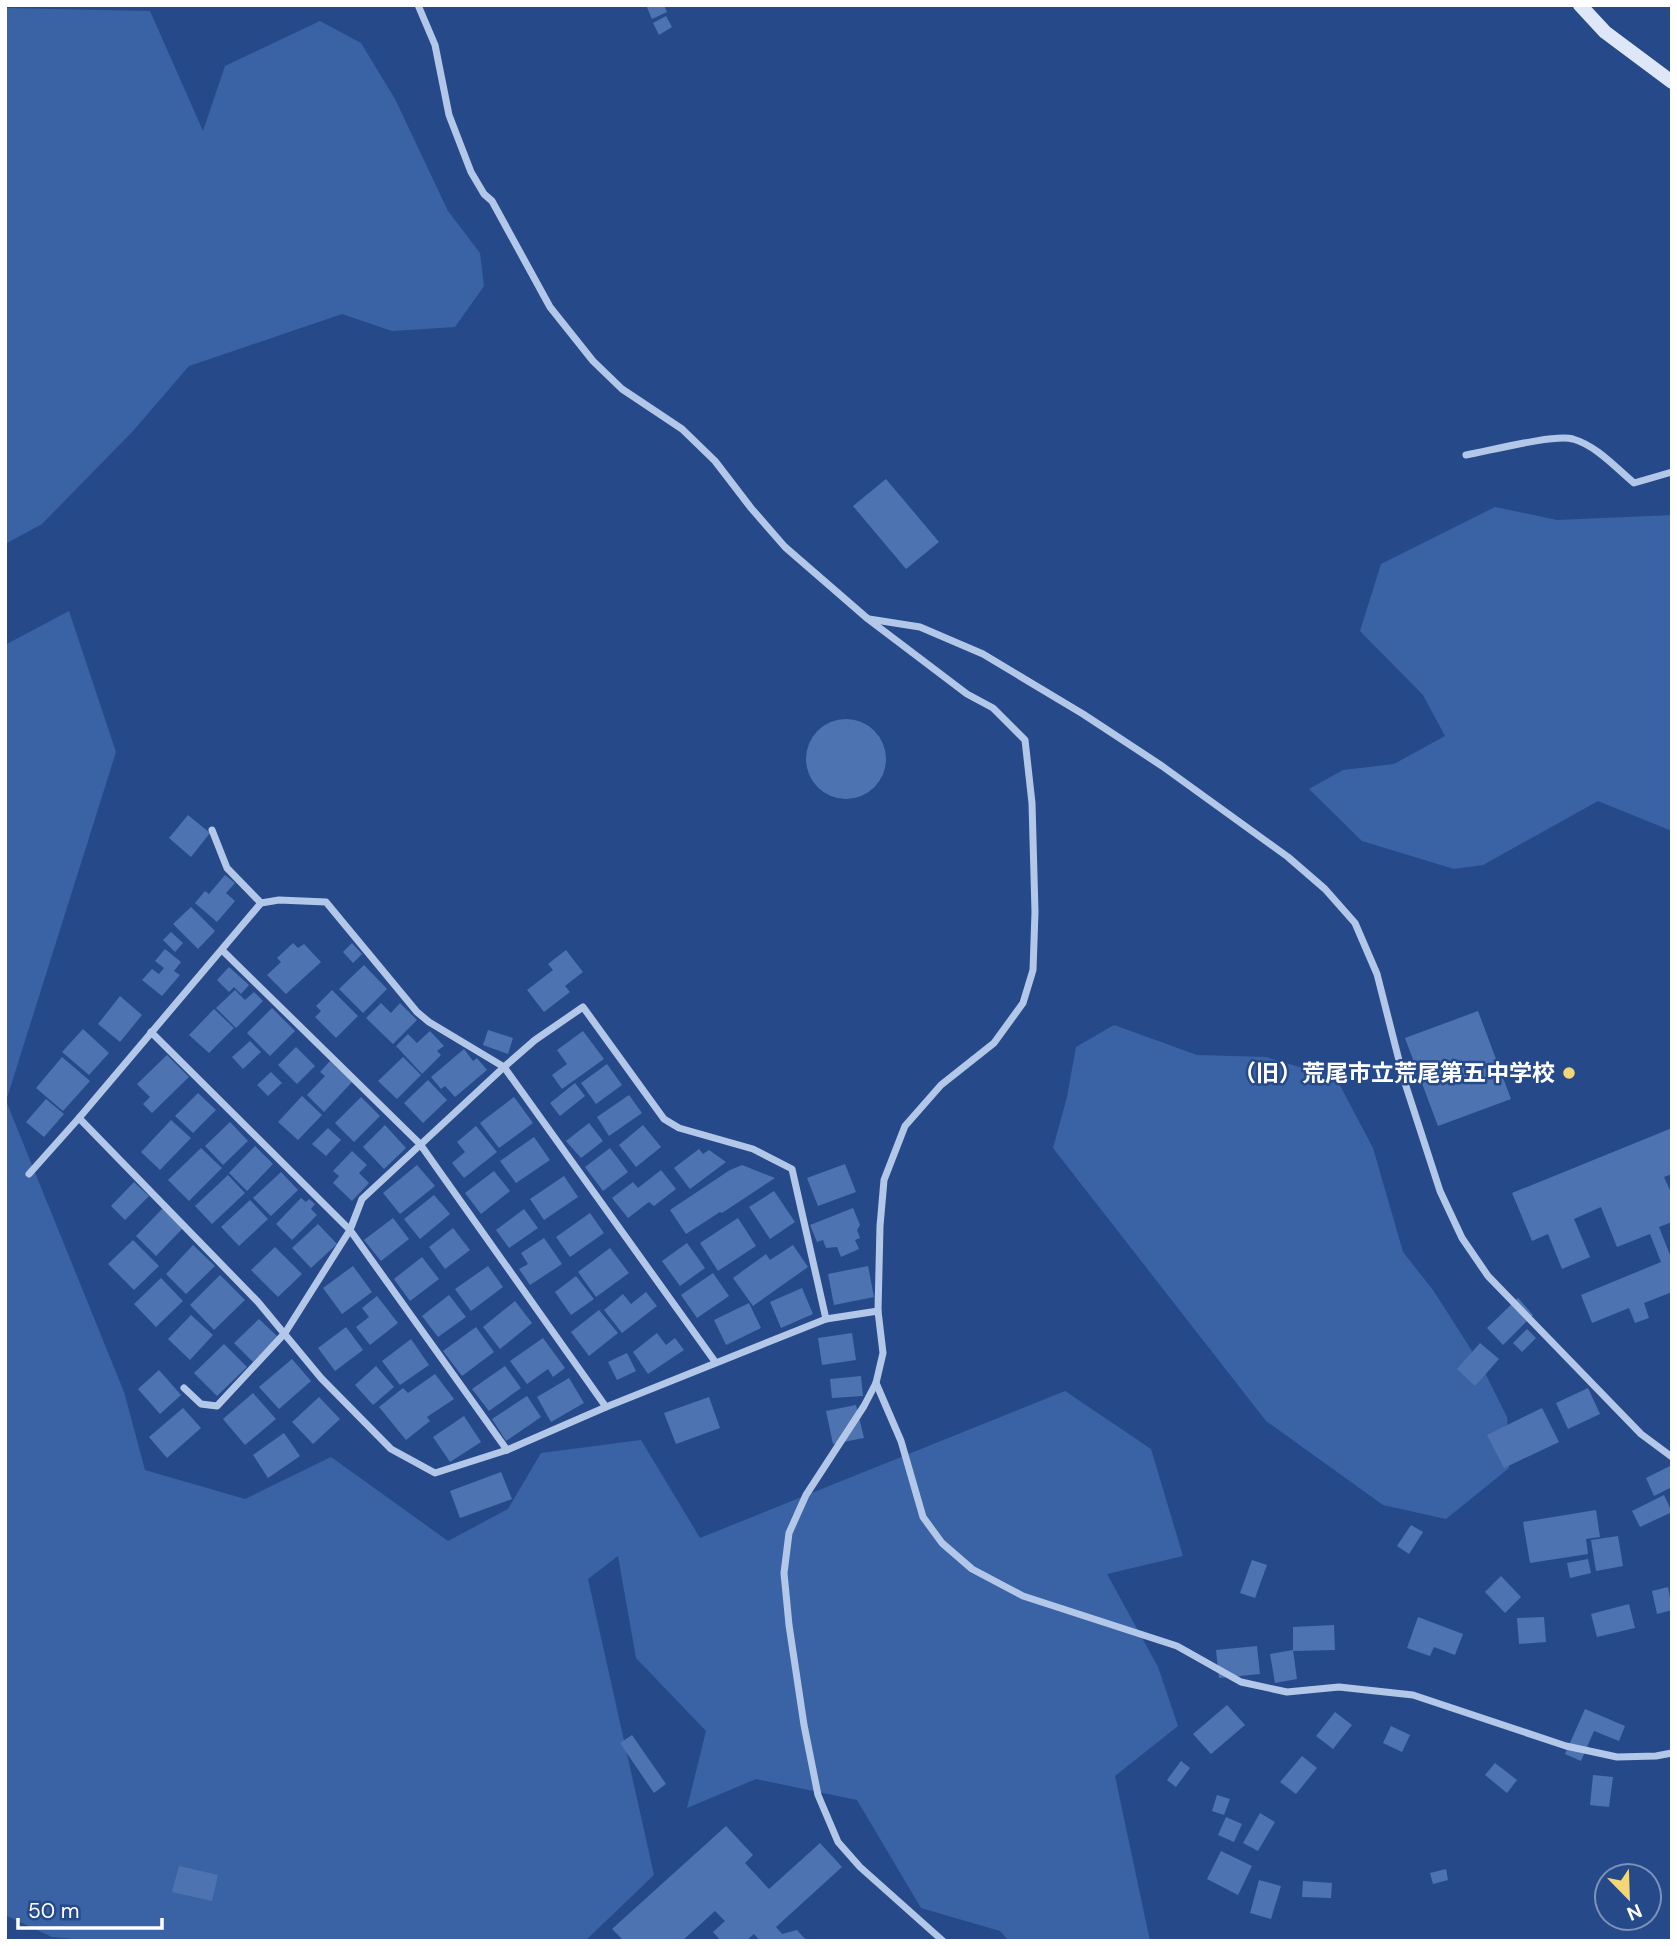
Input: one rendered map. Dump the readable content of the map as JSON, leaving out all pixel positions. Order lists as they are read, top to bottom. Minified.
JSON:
{"places":["（旧）荒尾市立荒尾第五中学校"],"scale_bar":"50 m","north":"bottom right"}
